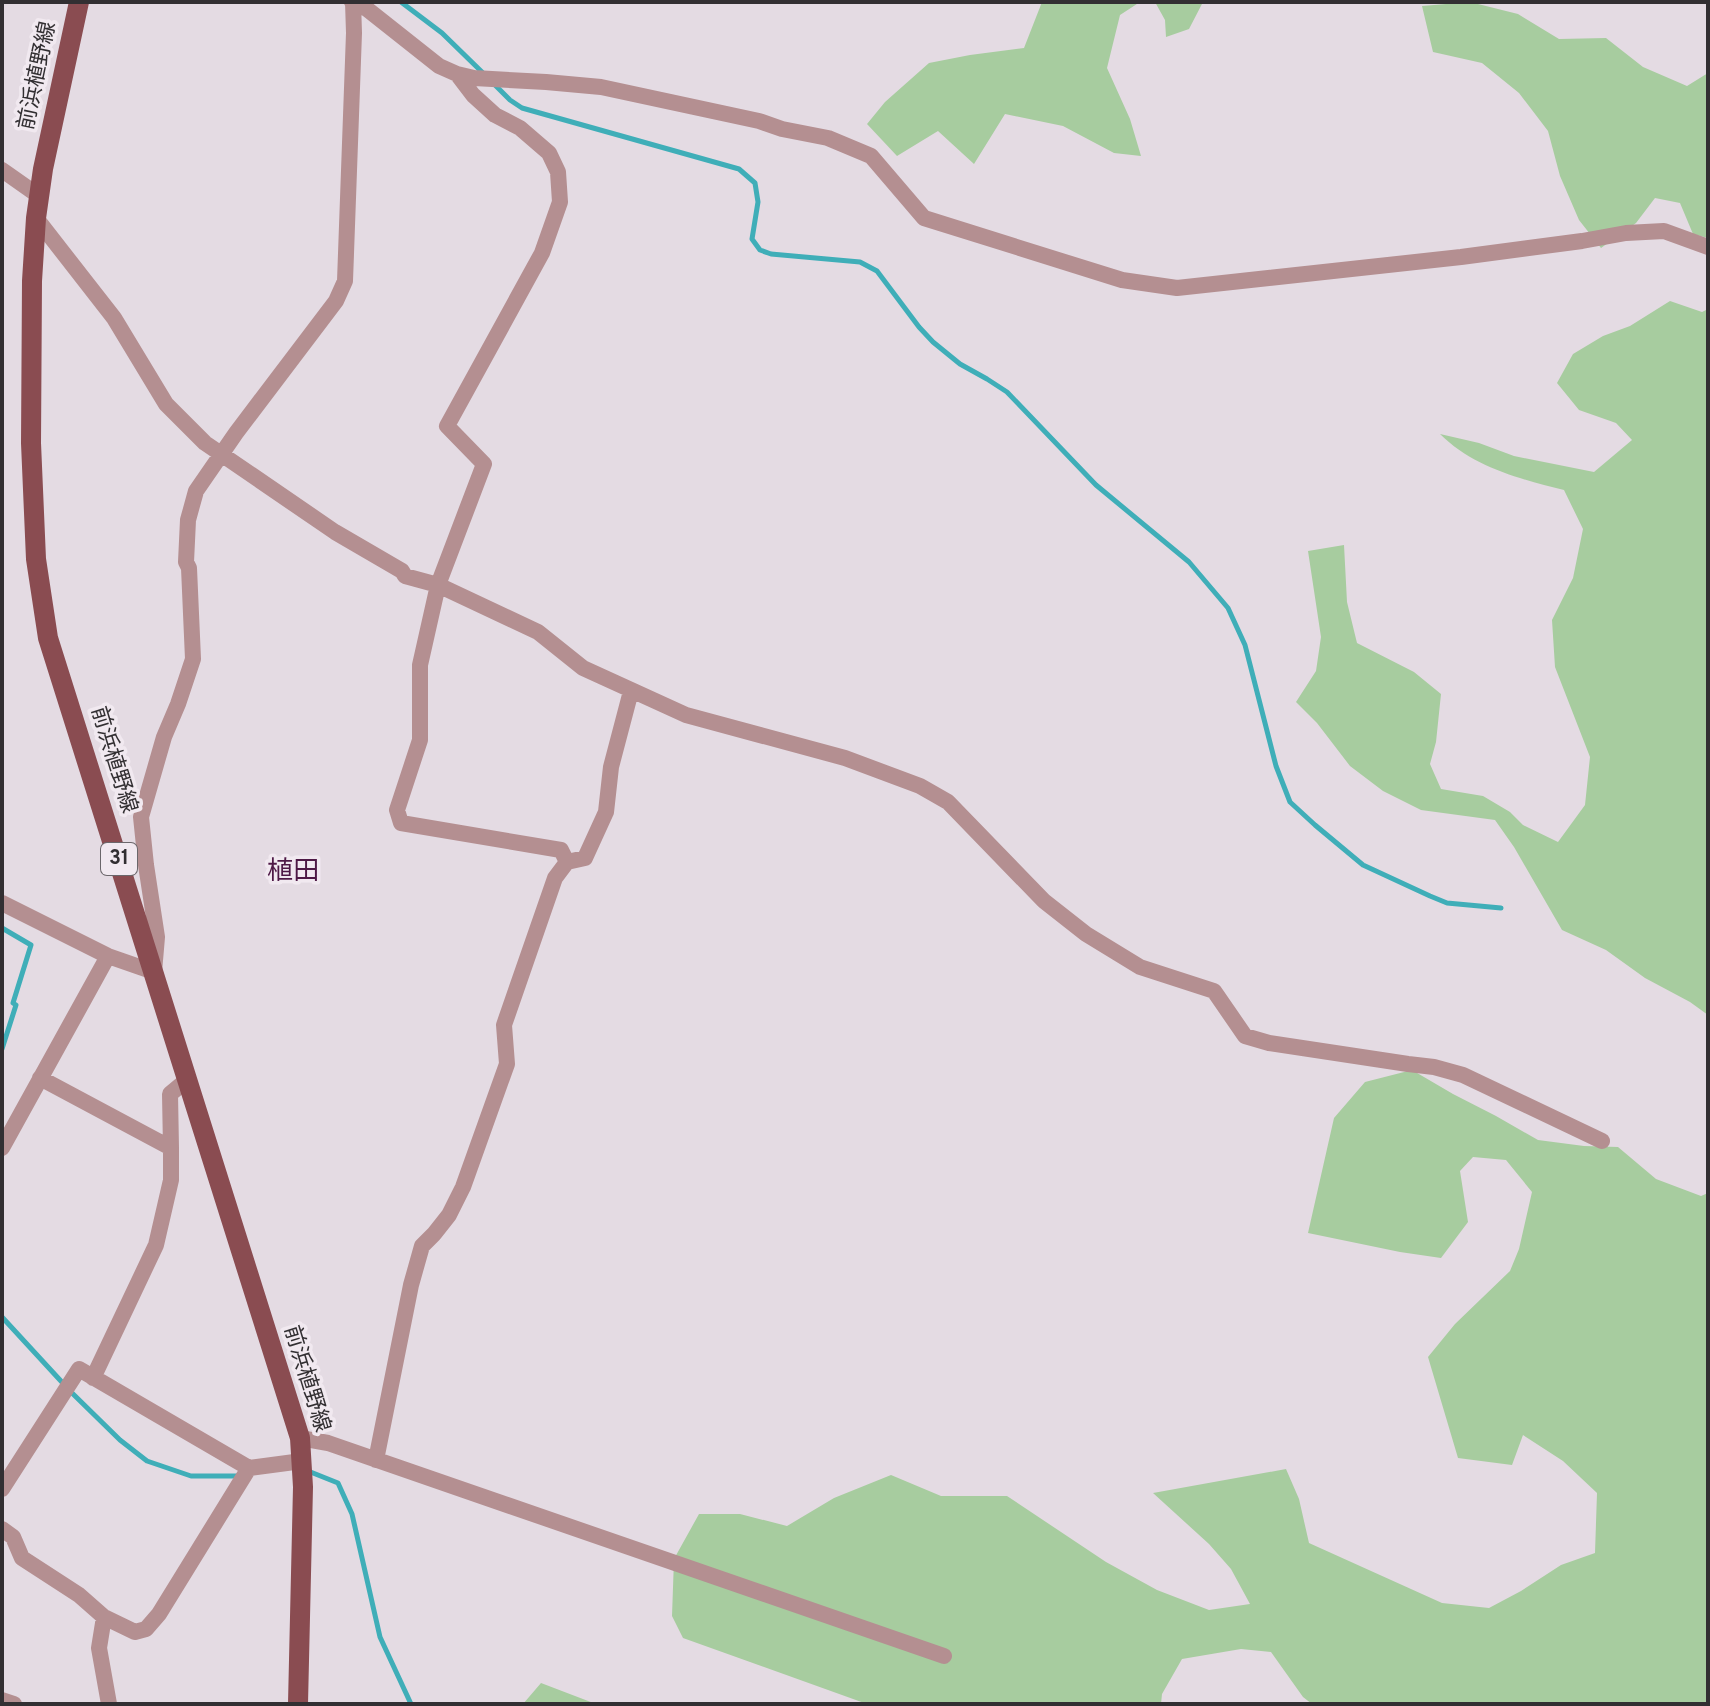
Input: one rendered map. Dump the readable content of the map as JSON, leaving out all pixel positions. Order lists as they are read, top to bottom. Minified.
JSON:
{"streets":{"main road":["前浜植野線","31"]},"districts":["植田"]}
